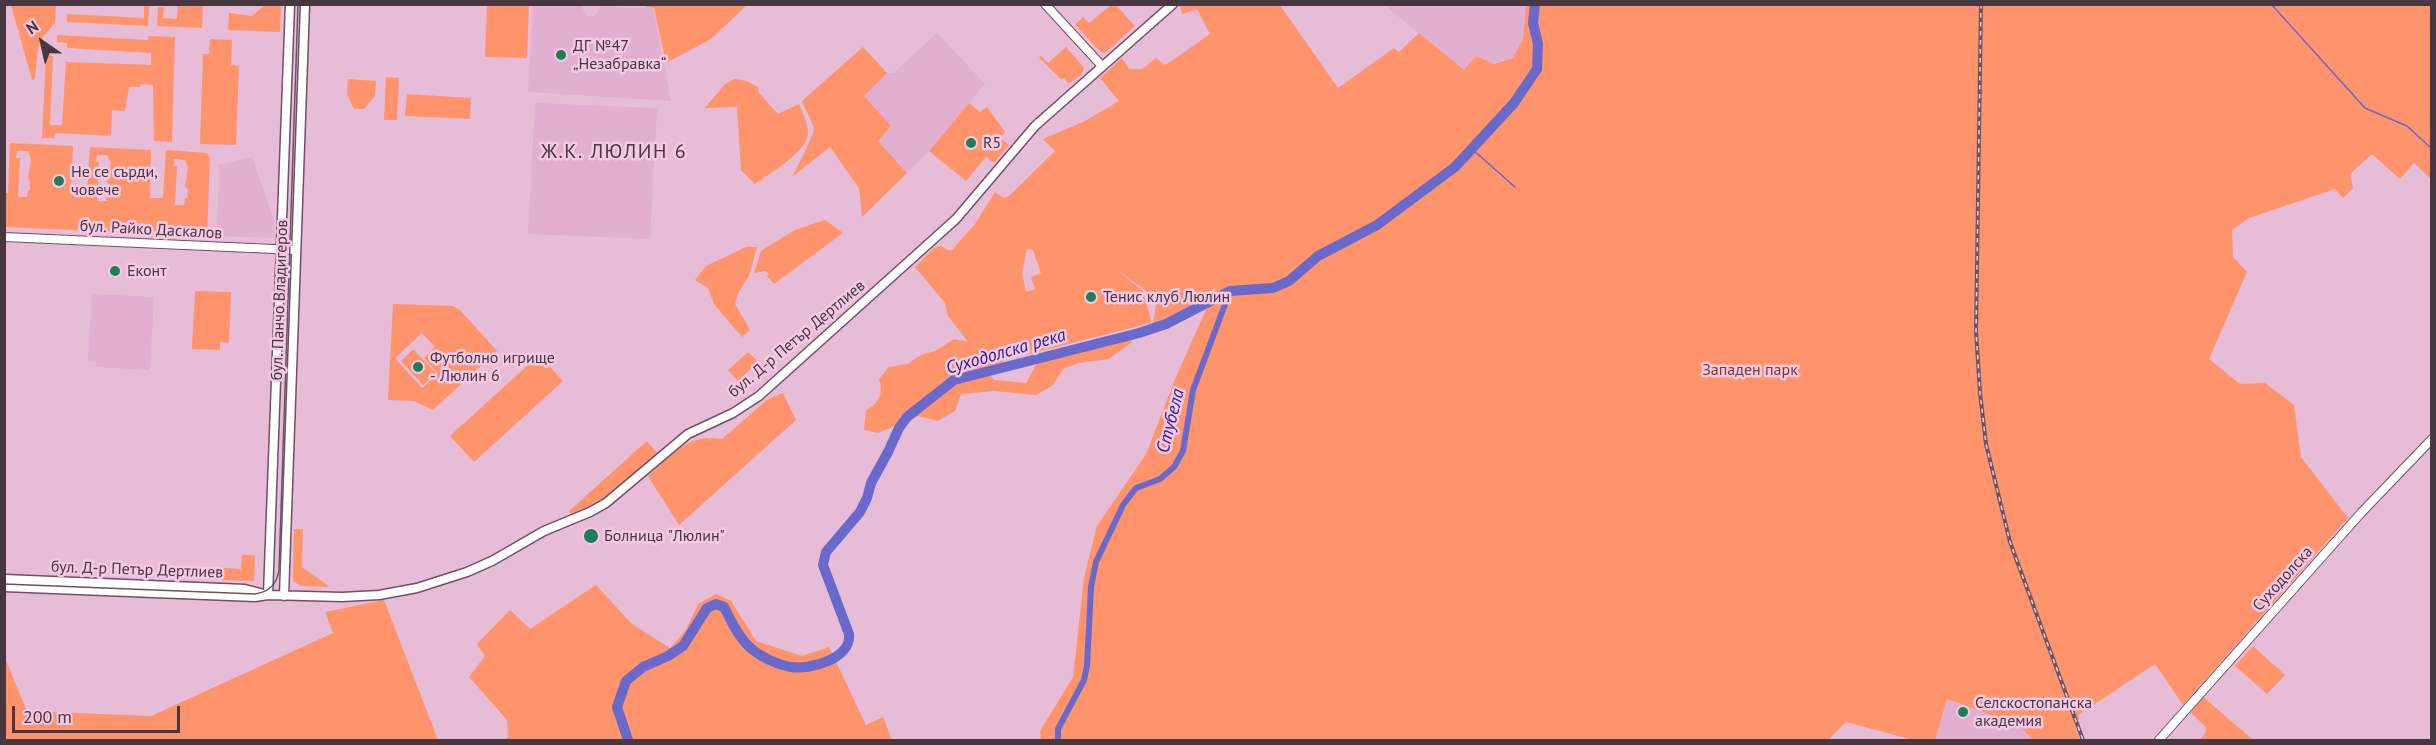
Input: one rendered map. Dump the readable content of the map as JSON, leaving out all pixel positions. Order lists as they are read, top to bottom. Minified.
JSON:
{"streets":{"main road":["бул. Панчо Владигеров","бул. Д-р Петър Дертлиев"],"street":["бул. Райко Даскалов","Суходолска"]},"crossings":[["бул. Райко Даскалов","бул. Панчо Владигеров"],["бул. Панчо Владигеров","бул. Д-р Петър Дертлиев"]],"districts":["Ж.К. ЛЮЛИН 6"],"water":["Суходолска река","Стубела"],"parks":["Западен парк"],"places":["ДГ №47 „Незабравка“","R5","Не се сърди, човече","Еконт","Тенис клуб Люлин","Футболно игрище - Люлин 6","Болница \"Люлин\"","Селскостопанска академия"],"scale_bar":"200 m","north":"top left"}
